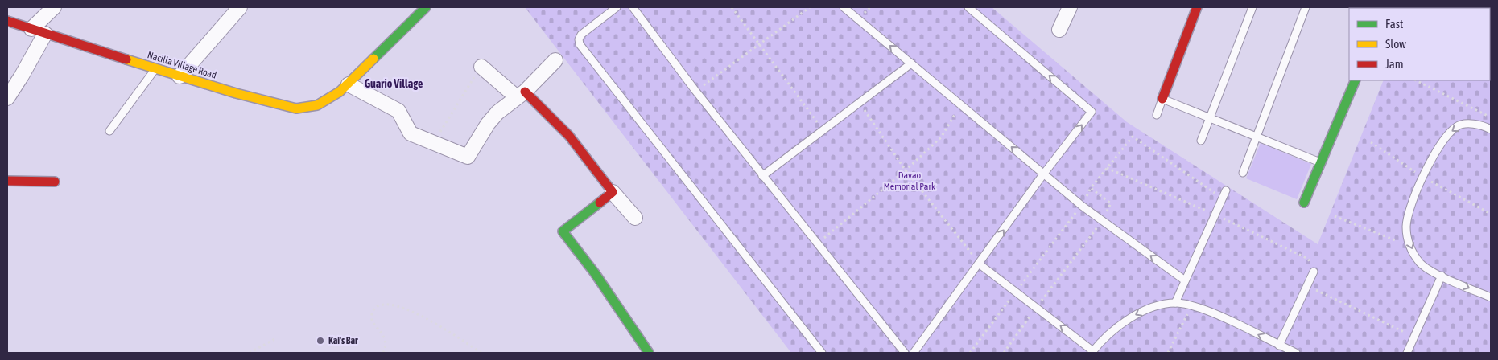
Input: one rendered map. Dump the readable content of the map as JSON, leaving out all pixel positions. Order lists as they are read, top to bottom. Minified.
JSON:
{"streets":{"street":["Nacilla Village Road"]},"districts":["Guario Village"],"parks":["Davao Memorial Park"],"places":["Kai's Bar"],"legend":["Fast","Slow","Jam"]}
